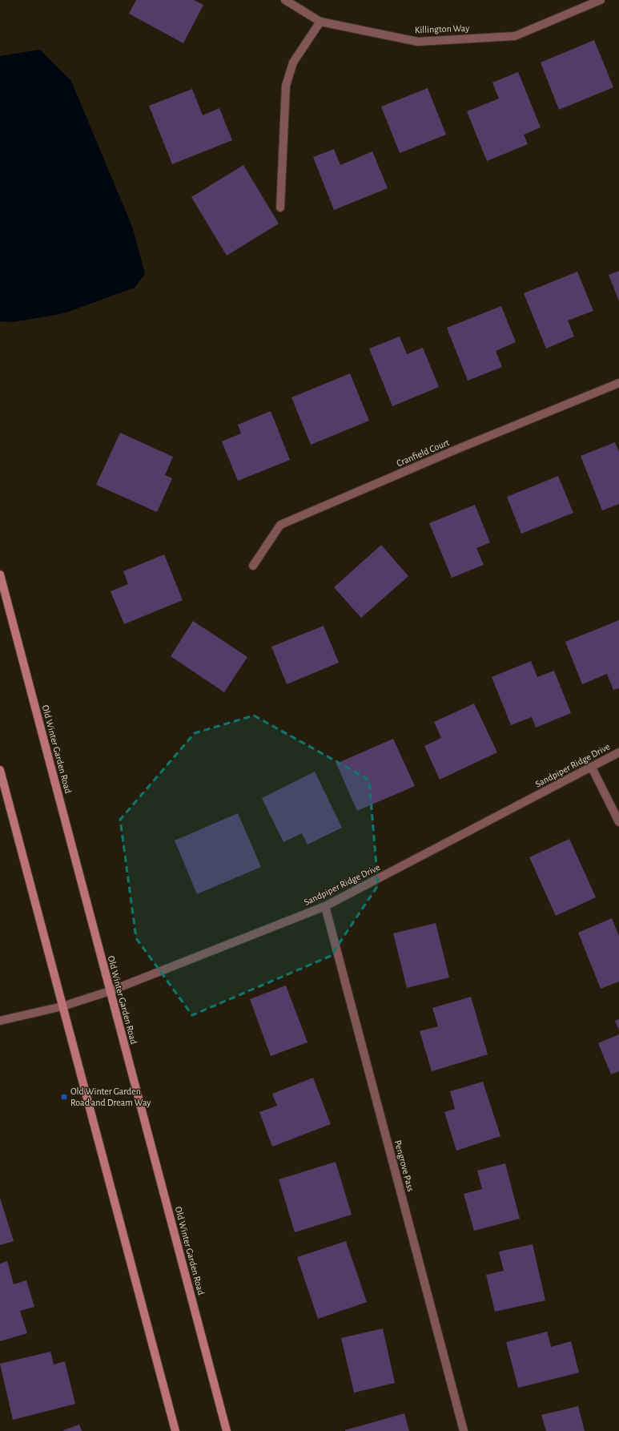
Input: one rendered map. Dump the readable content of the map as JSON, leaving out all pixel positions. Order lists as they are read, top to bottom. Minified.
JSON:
{"streets":{"main road":["Old Winter Garden Road"],"street":["Killington Way","Cranfield Court","Sandpiper Ridge Drive","Pengrove Pass"]},"crossings":[["Old Winter Garden Road","Sandpiper Ridge Drive"],["Sandpiper Ridge Drive","Pengrove Pass"]],"places":{"transit":["Old Winter Garden Road and Dream Way"]}}
